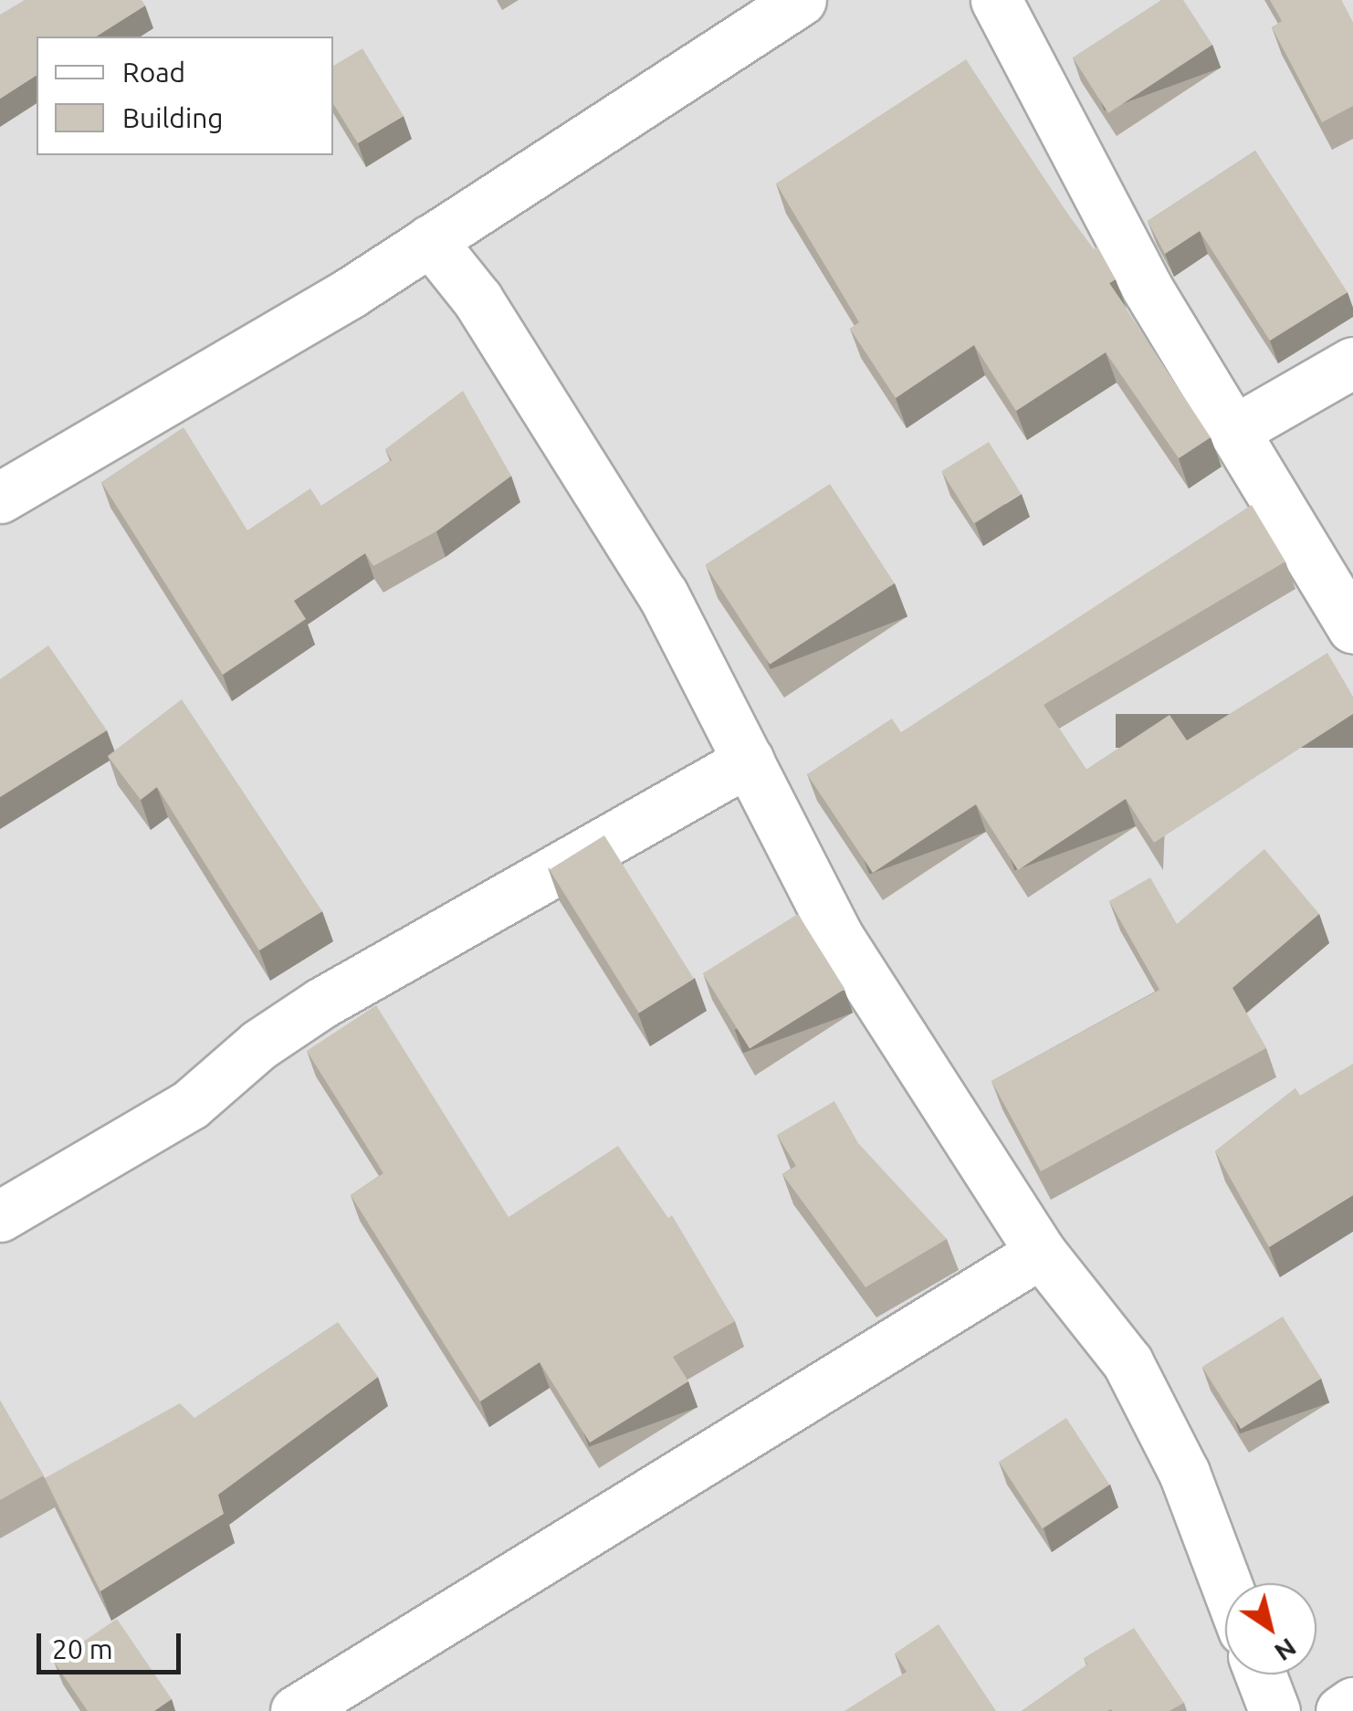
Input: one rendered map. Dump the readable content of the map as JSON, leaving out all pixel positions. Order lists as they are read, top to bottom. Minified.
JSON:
{"legend":["Road","Building"],"scale_bar":"20 m","north":"bottom right"}
